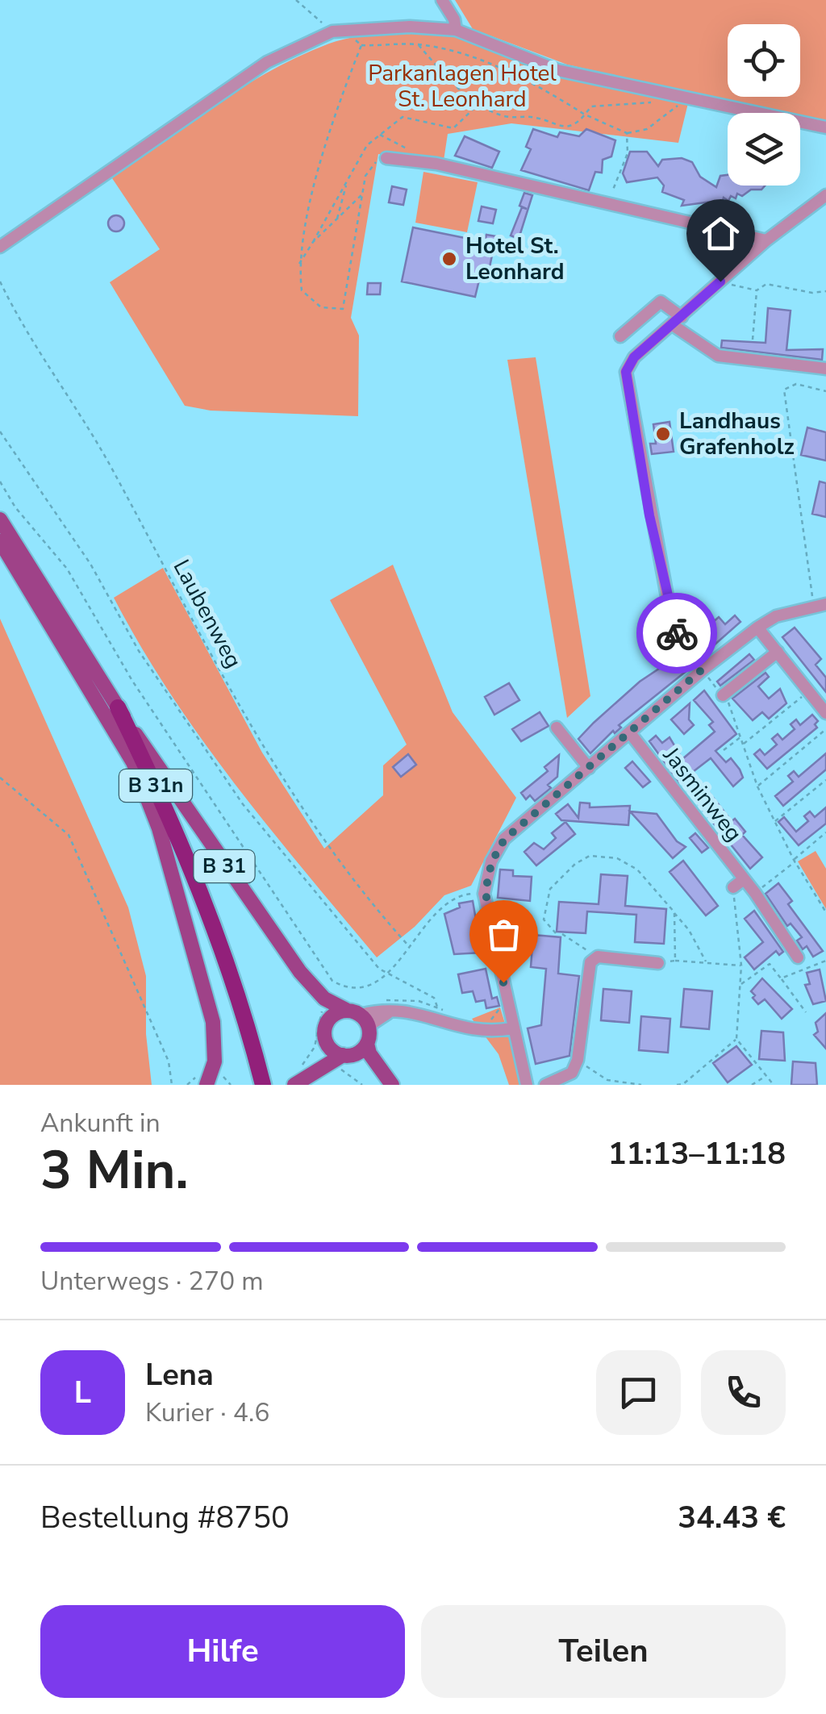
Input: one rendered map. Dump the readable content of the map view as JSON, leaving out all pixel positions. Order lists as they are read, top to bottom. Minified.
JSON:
{"streets":{"highway":["B 31n"],"main road":["B 31"],"street":["Jasminweg"],"path":["Laubenweg"]},"crossings":[["B 31n","B 31"]],"parks":["Parkanlagen Hotel St. Leonhard"],"places":["Hotel St. Leonhard","Landhaus Grafenholz"],"page":{"heading":["3 Min.","Ankunft in","11:13–11:18"],"panel":["Lena","Kurier · 4.6","Bestellung #8750","34.43 €"],"bar":"Unterwegs · 270 m","round":"L","buttons":["Hilfe","Teilen"]}}
